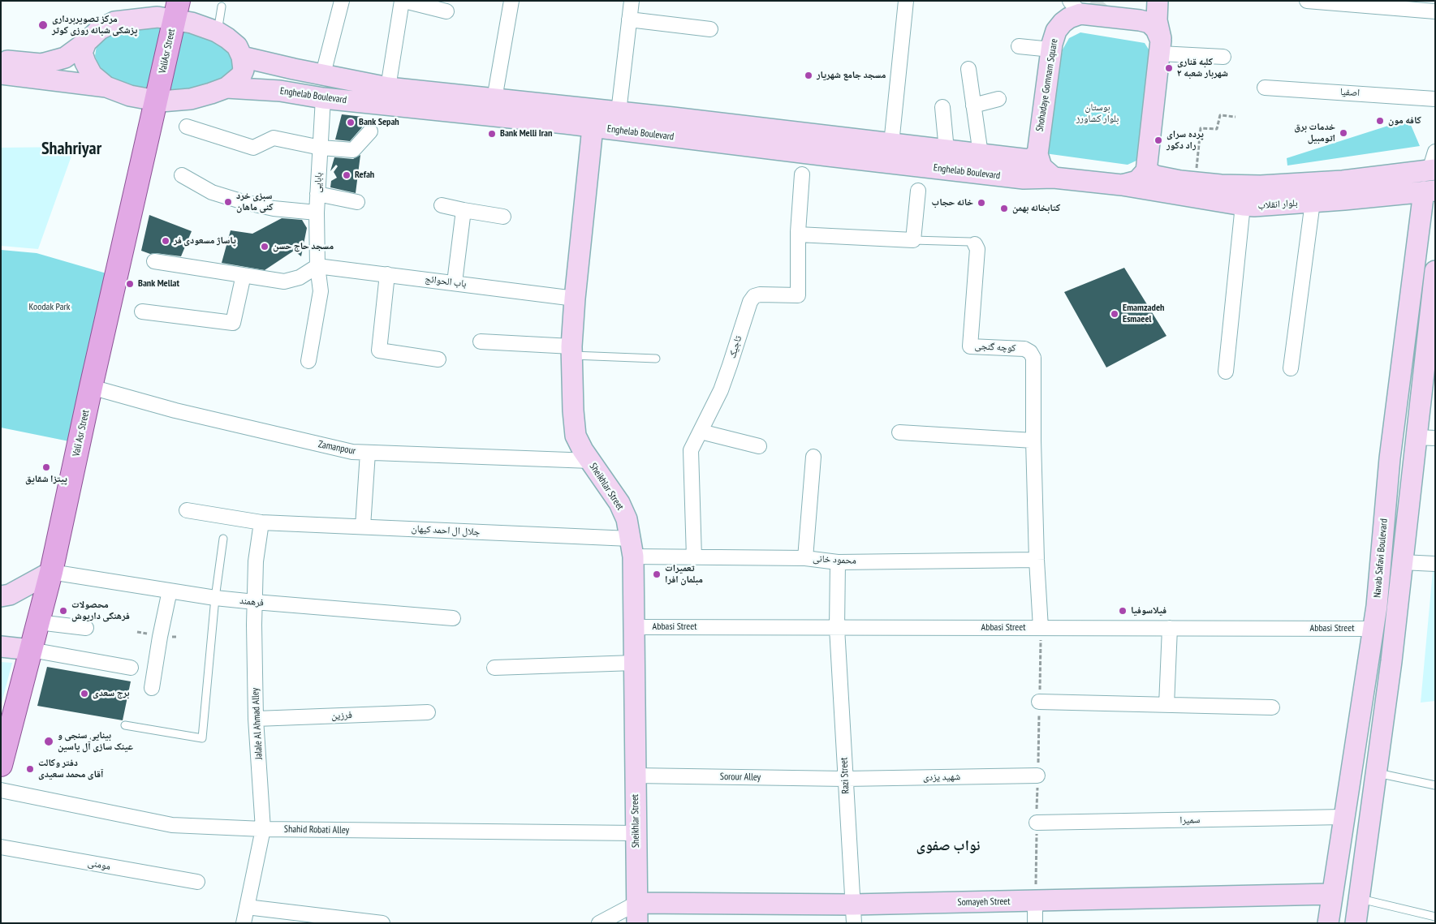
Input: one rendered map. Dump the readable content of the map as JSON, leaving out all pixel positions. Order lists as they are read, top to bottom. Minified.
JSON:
{"streets":{"main road":["ValiAsr Street","Shohadaye Gomnam Square","Enghelab Boulevard","بلوار انقلاب","Vali Asr Street","Sheikhlar Street","Navab Safavi Boulevard","Somayeh Street"],"street":["اصفیا","بابایی","باب الحوائج","تاجیک","کوچه گنجی","Zamanpour","جلال ال احمد کیهان","محمود خانی","فرهمند","Abbasi Street","فرزین","Jalale Al Ahmad Alley","Razi Street","Sorour Alley","شهید یزدی","سمیرا","Shahid Robati Alley","مومنی"]},"crossings":[["ValiAsr Street","Vali Asr Street"],["Shohadaye Gomnam Square","Enghelab Boulevard"],["Enghelab Boulevard","بابایی"],["Enghelab Boulevard","Sheikhlar Street"],["بابایی","باب الحوائج"],["بلوار انقلاب","Navab Safavi Boulevard"],["باب الحوائج","Sheikhlar Street"],["تاجیک","محمود خانی"],["کوچه گنجی","محمود خانی"],["کوچه گنجی","Abbasi Street"],["Vali Asr Street","Zamanpour"],["Vali Asr Street","فرهمند"],["Zamanpour","Sheikhlar Street"],["Sheikhlar Street","جلال ال احمد کیهان"],["Sheikhlar Street","محمود خانی"],["Sheikhlar Street","Abbasi Street"],["Sheikhlar Street","Sorour Alley"],["Sheikhlar Street","Shahid Robati Alley"],["Sheikhlar Street","Somayeh Street"],["جلال ال احمد کیهان","محمود خانی"],["جلال ال احمد کیهان","Jalale Al Ahmad Alley"],["Navab Safavi Boulevard","Abbasi Street"],["Navab Safavi Boulevard","سمیرا"],["Navab Safavi Boulevard","Somayeh Street"],["محمود خانی","Razi Street"],["فرهمند","Jalale Al Ahmad Alley"],["Abbasi Street","Razi Street"],["فرزین","Jalale Al Ahmad Alley"],["Jalale Al Ahmad Alley","Shahid Robati Alley"],["Razi Street","Sorour Alley"],["Razi Street","شهید یزدی"],["Razi Street","Somayeh Street"],["Sorour Alley","شهید یزدی"]],"districts":["Shahriyar","نواب صفوی"],"parks":["بوستان بلوار کشاورز","Koodak Park"],"places":["مرکز تصویربرداری پزشکی شبانه روزی کوثر","کلبه قناری شهربار شعبه ۲","مسجد جامع شهریار","کافه مون","Bank Sepah","خدمات برق اتومبیل","Bank Melli Iran","پرده سرای راد دکور","Refah","سبزی خرد کنی ماهان","خانه حجاب","کتابخانه بهمن","پاساژ مسعودی فر","مسجد حاج حسن","Bank Mellat","Emamzadeh Esmaeel","پیتزا شقایق","تعمیرات مبلمان افرا","محصولات فرهنگی داریوش","فیلاسوفیا","برج سعدی","بینایی سنجی و عینک سازی آل یاسین","دفتر وکالت آقای محمد سعیدی"]}
